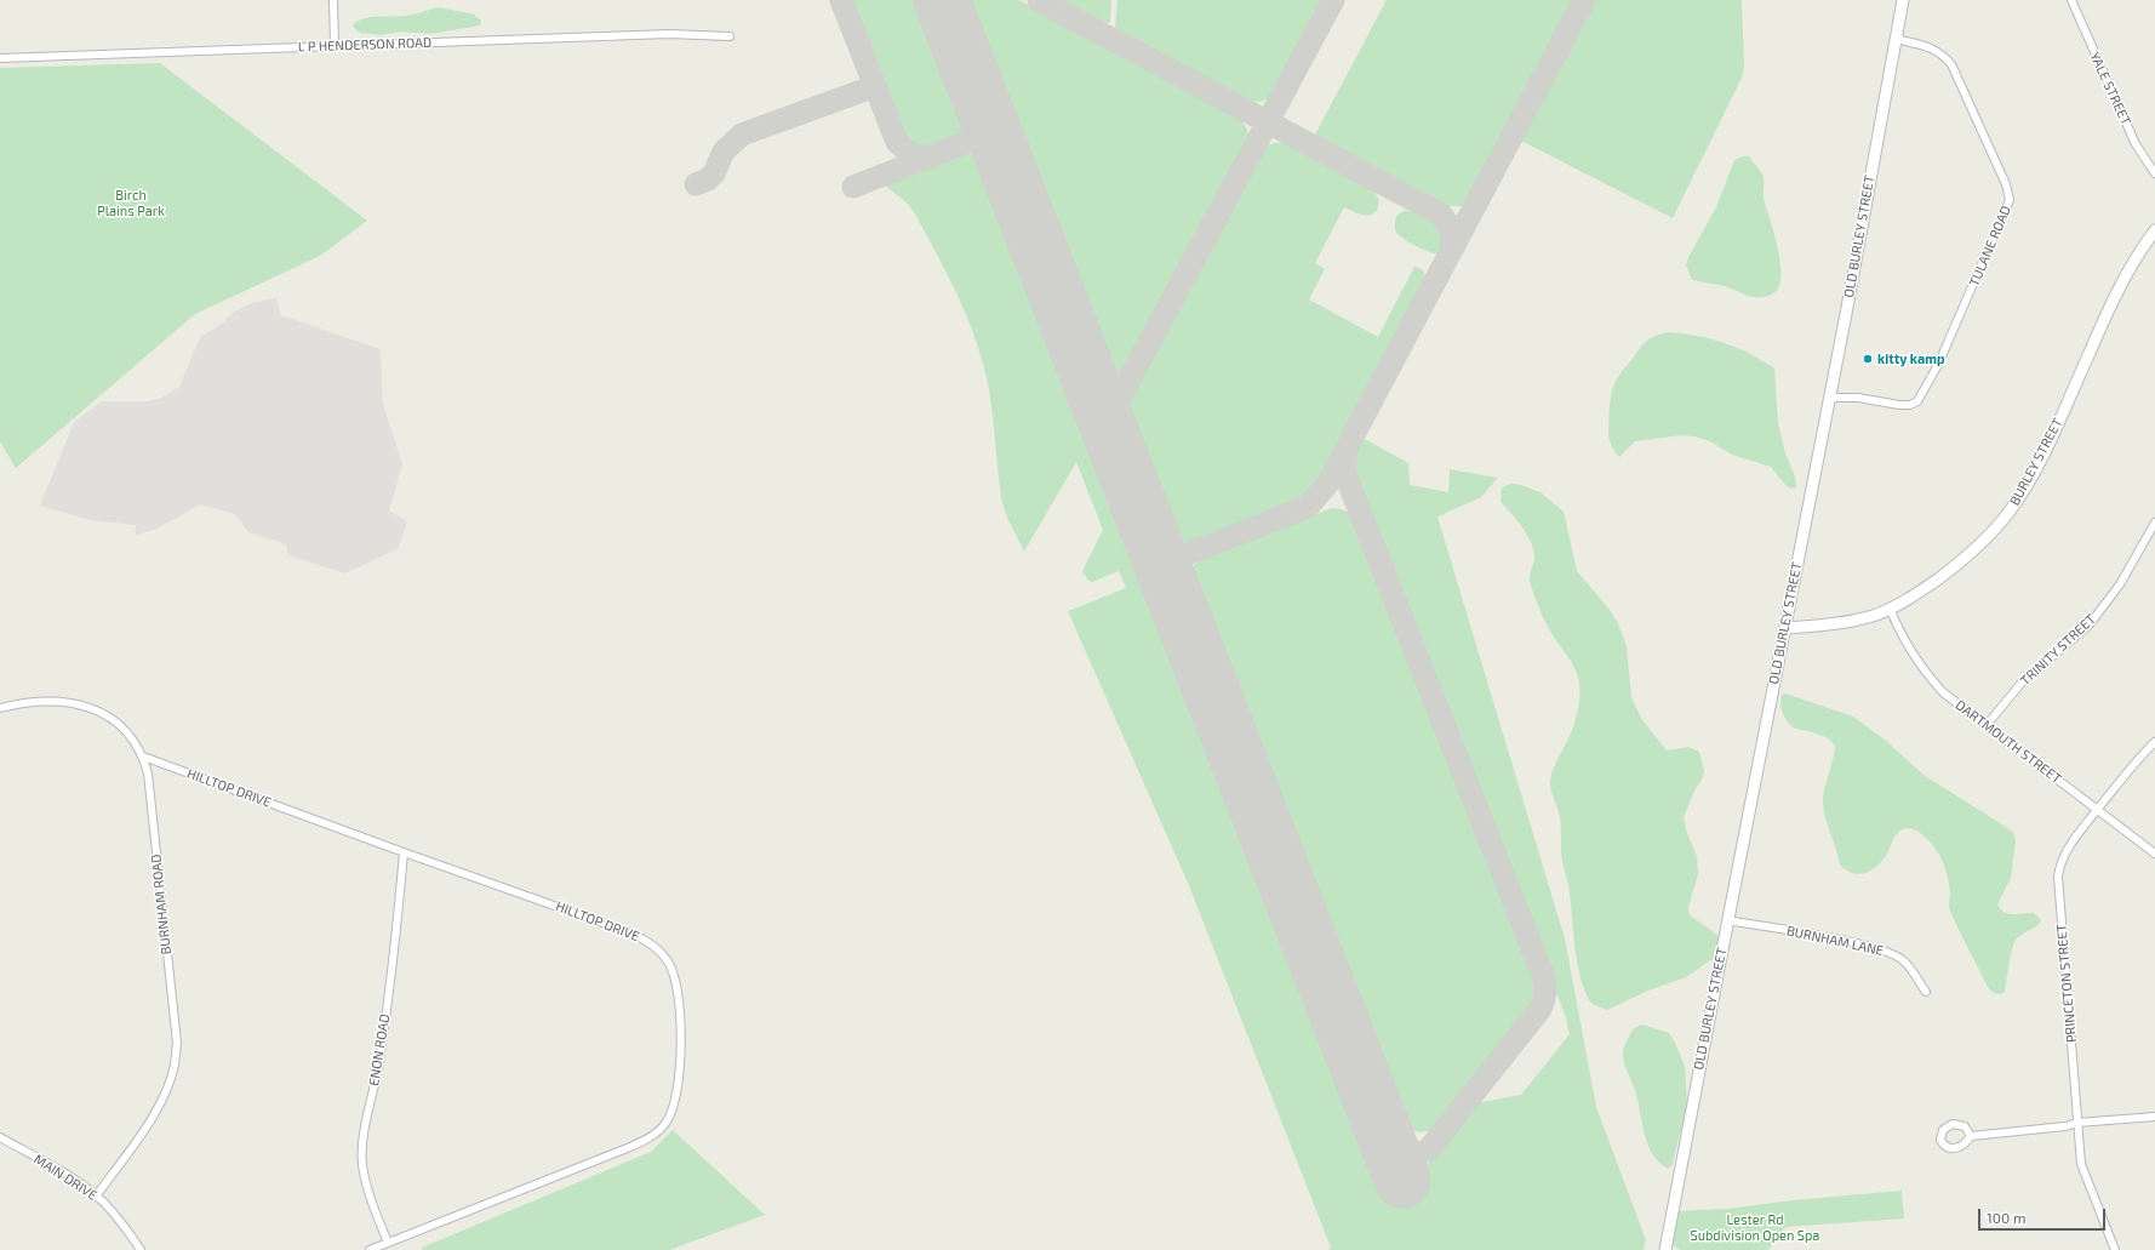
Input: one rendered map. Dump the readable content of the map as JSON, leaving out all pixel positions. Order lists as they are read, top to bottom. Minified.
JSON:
{"streets":{"main road":["OLD BURLEY STREET","BURLEY STREET"],"street":["L P HENDERSON ROAD","YALE STREET","TULANE ROAD","TRINITY STREET","DARTMOUTH STREET","HILLTOP DRIVE","BURNHAM ROAD","BURNHAM LANE","PRINCETON STREET","ENON ROAD","MAIN DRIVE"]},"crossings":[["OLD BURLEY STREET","TULANE ROAD"],["OLD BURLEY STREET","BURLEY STREET"],["OLD BURLEY STREET","BURNHAM LANE"],["BURLEY STREET","DARTMOUTH STREET"],["TRINITY STREET","DARTMOUTH STREET"],["DARTMOUTH STREET","PRINCETON STREET"],["HILLTOP DRIVE","BURNHAM ROAD"],["HILLTOP DRIVE","ENON ROAD"],["BURNHAM ROAD","MAIN DRIVE"]],"parks":["Birch Plains Park","Lester Rd Subdivision Open Spa"],"places":["kitty kamp"],"scale_bar":"100 m"}
